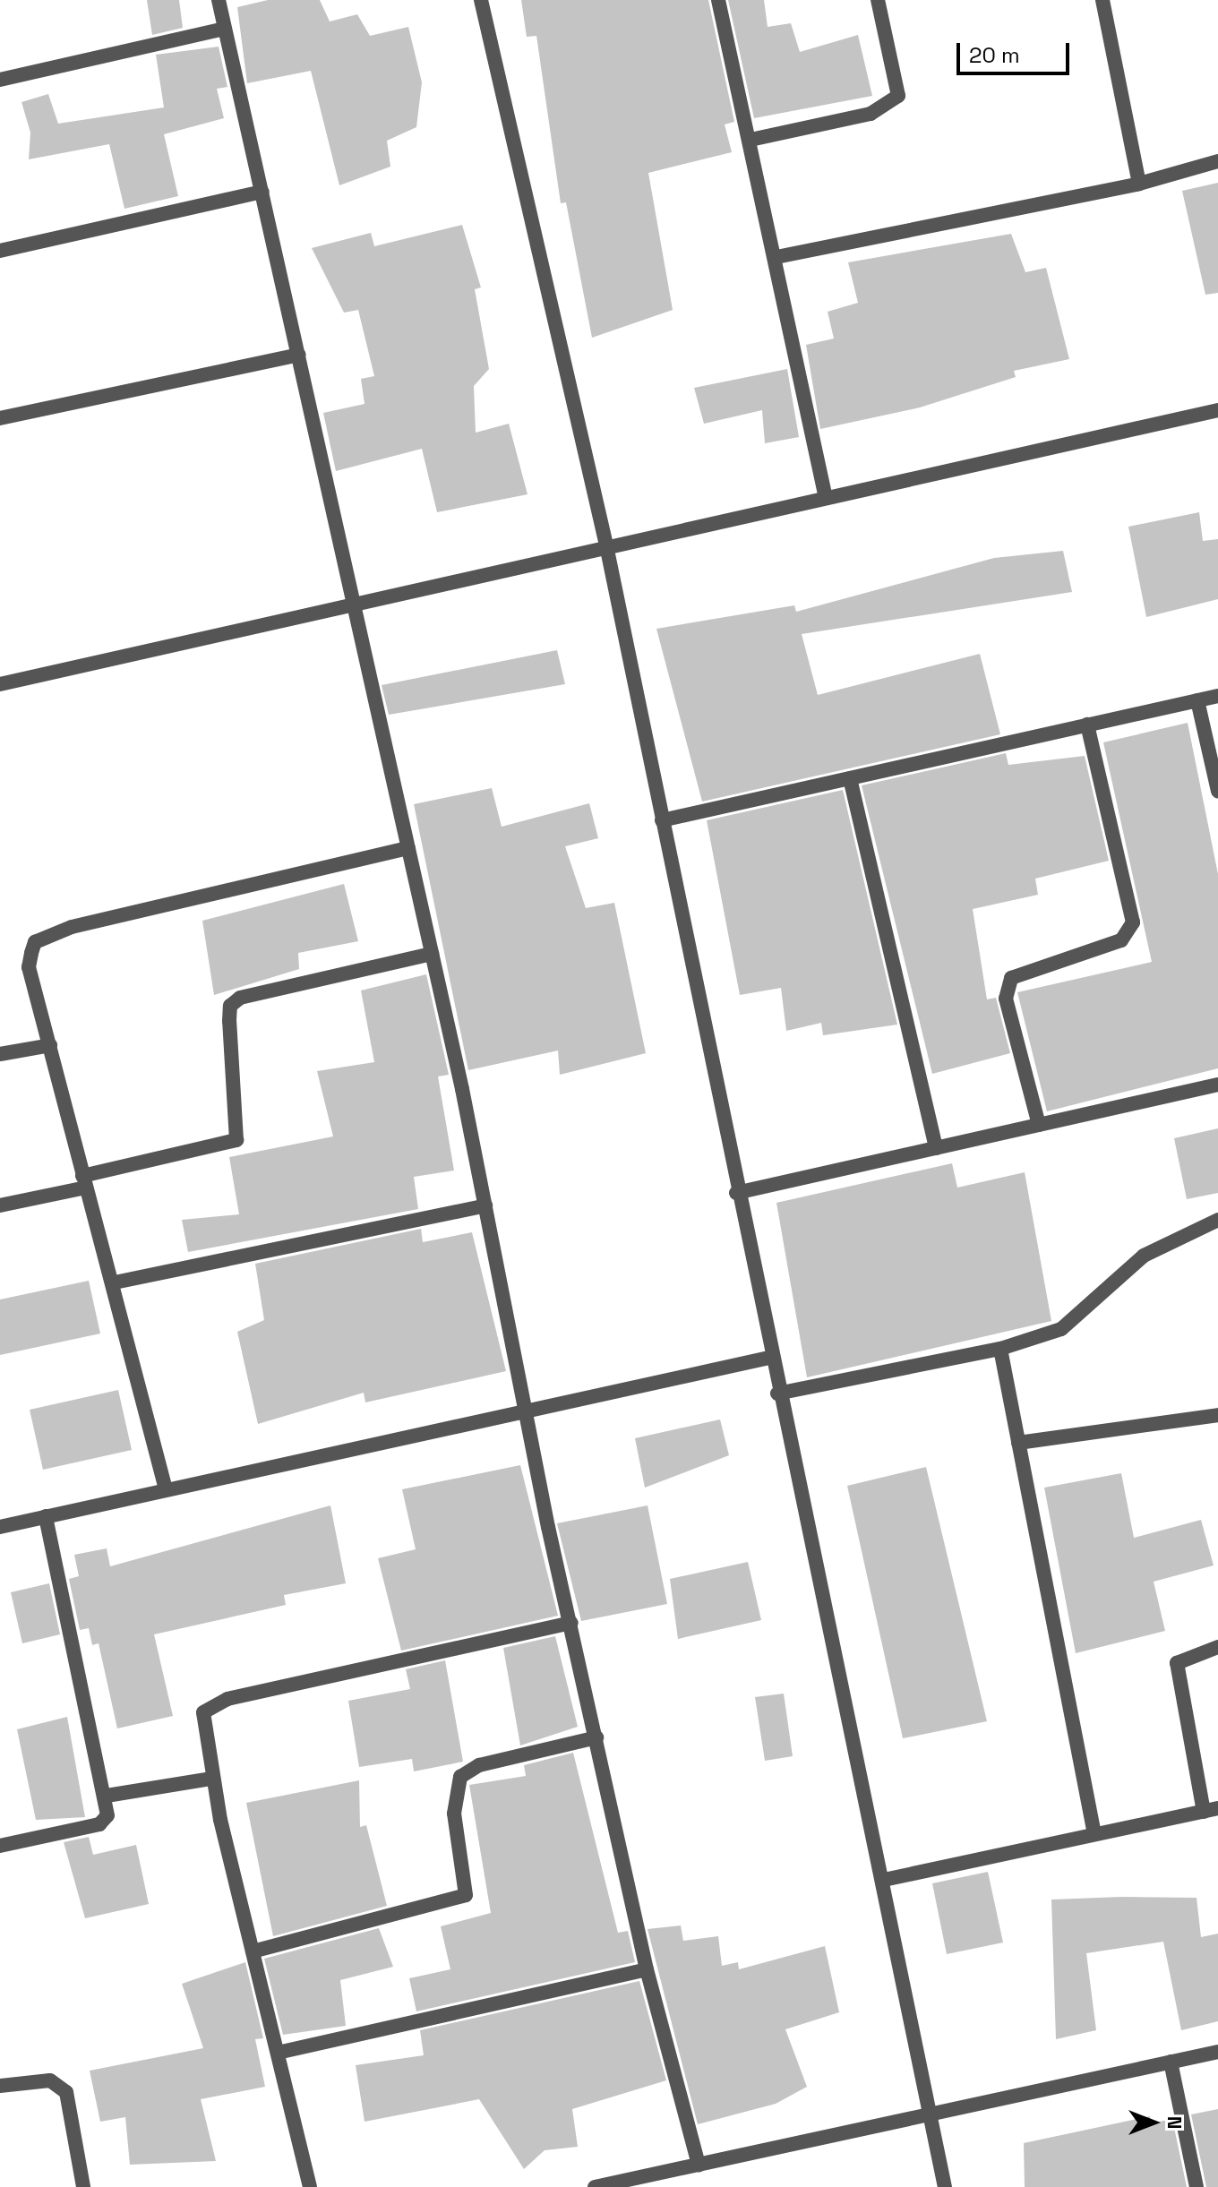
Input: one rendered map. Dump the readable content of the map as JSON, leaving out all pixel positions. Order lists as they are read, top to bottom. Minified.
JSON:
{"scale_bar":"20 m","north":"right"}
